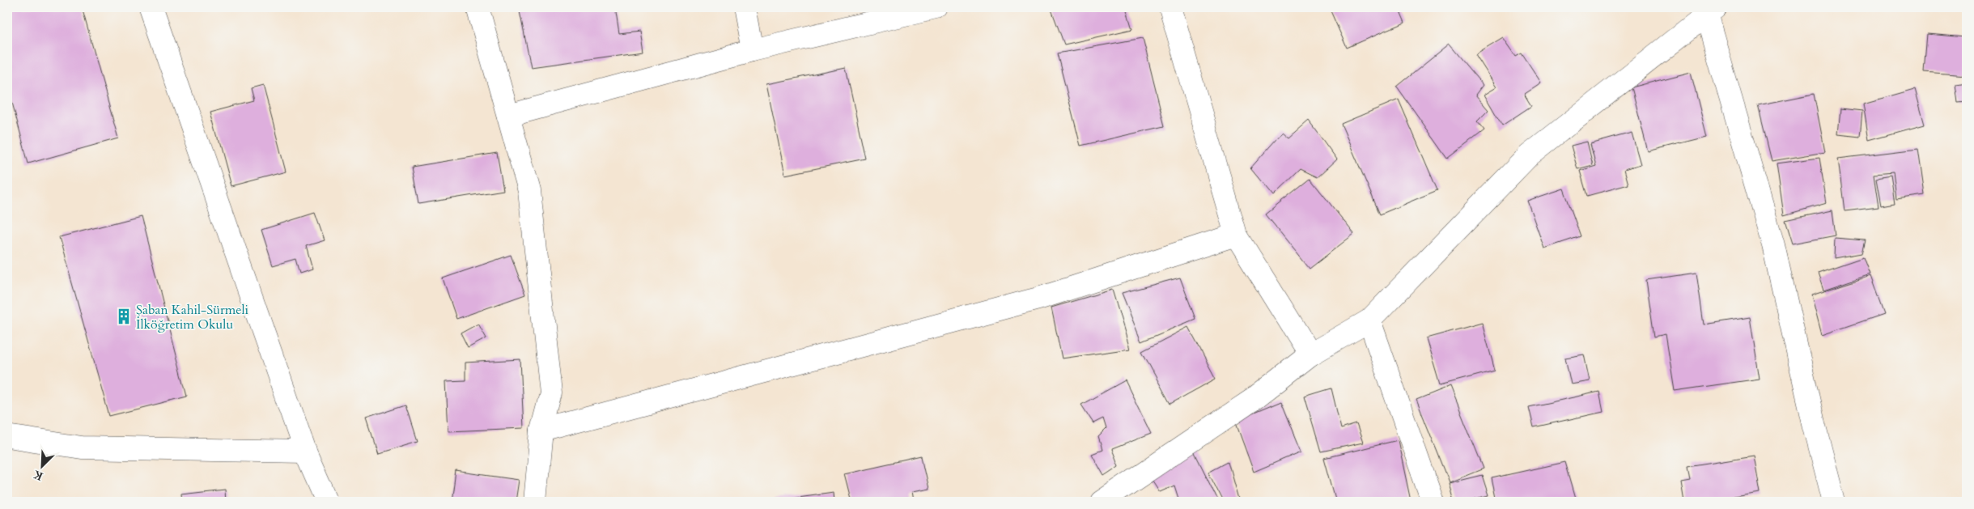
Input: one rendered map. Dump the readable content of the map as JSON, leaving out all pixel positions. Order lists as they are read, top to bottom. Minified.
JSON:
{"places":{"building":["Şaban Kahil-Sürmeli İlköğretim Okulu"]},"north":"bottom left"}
